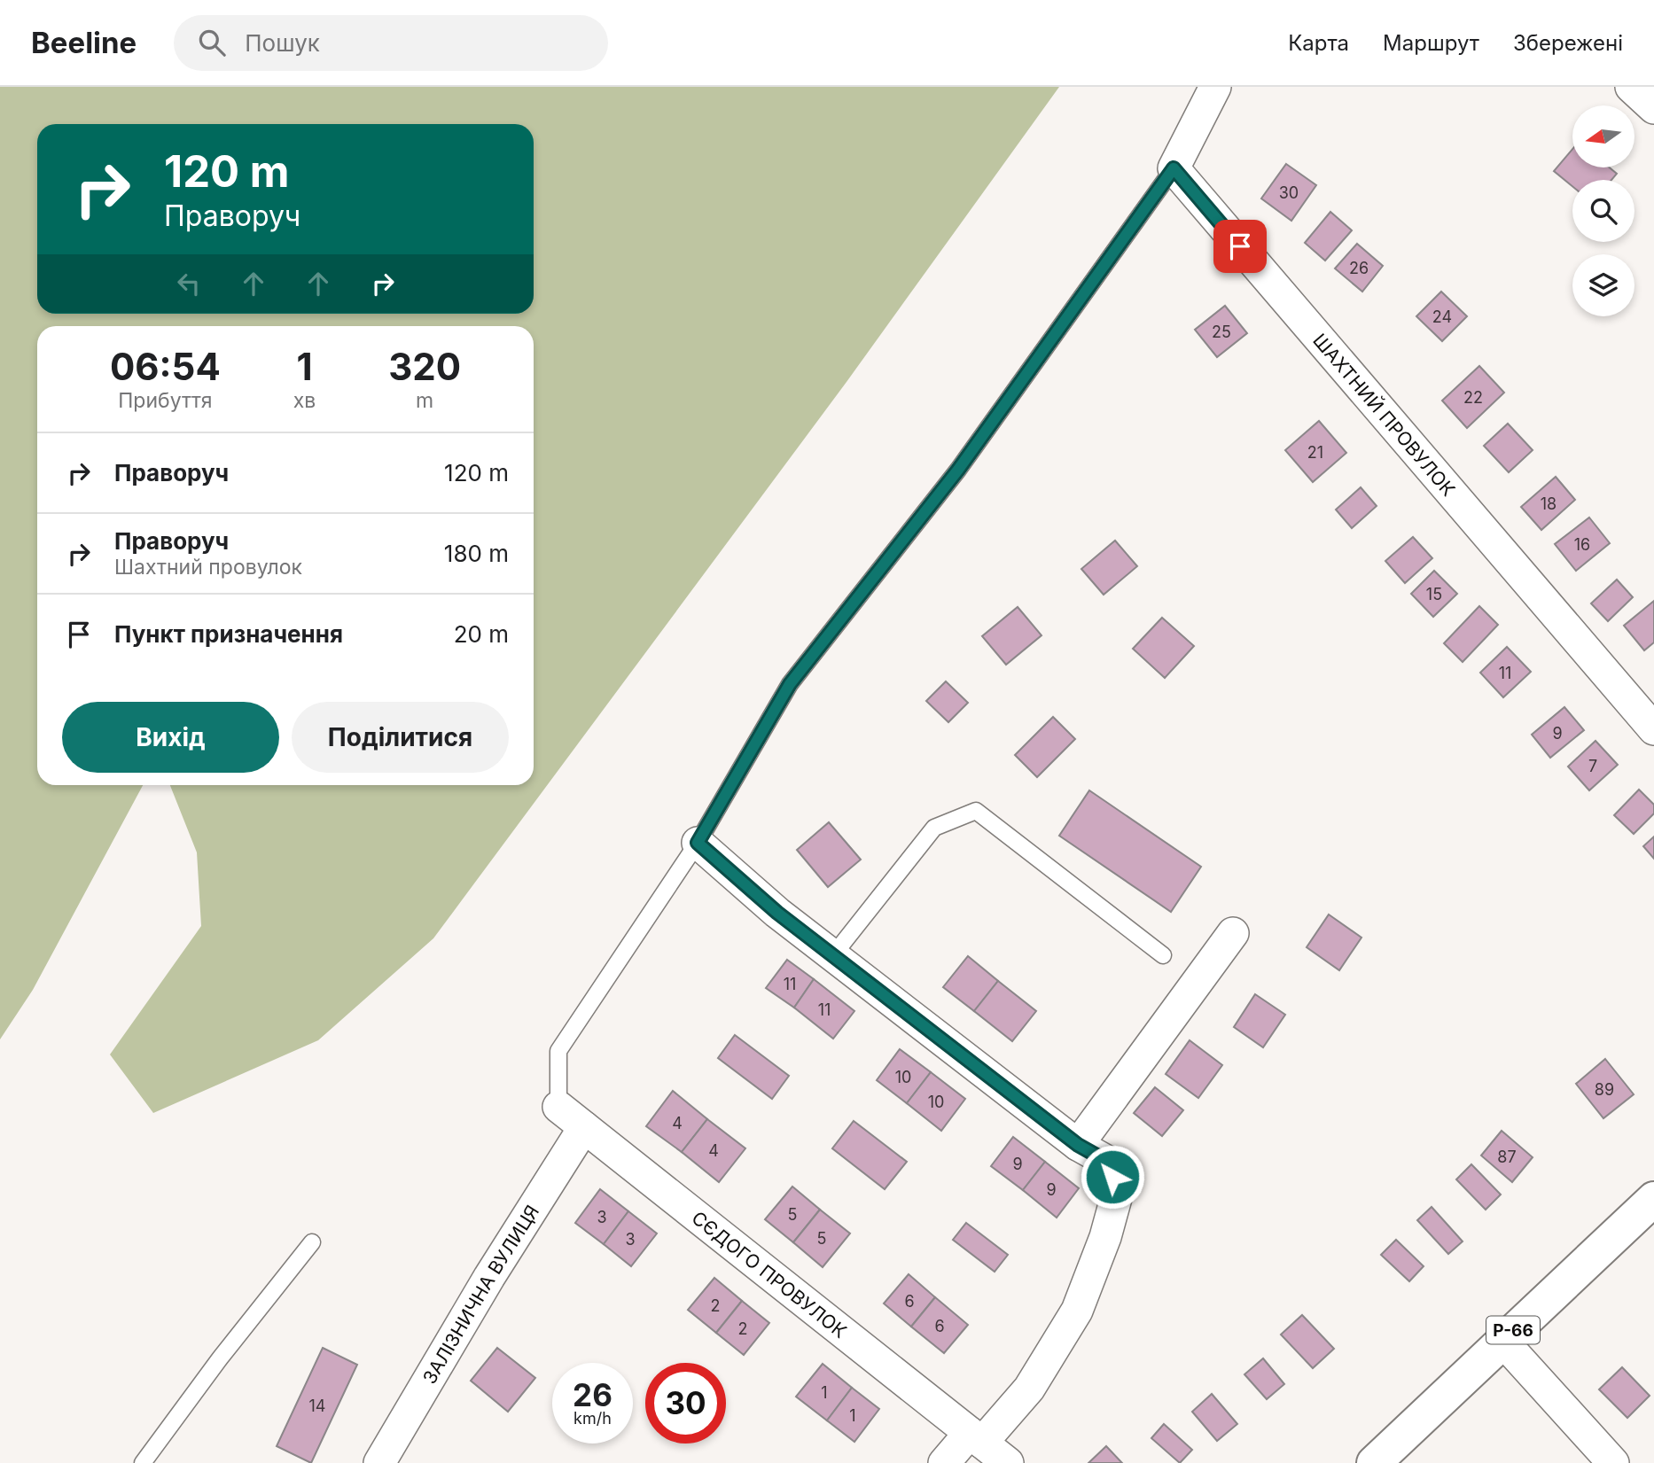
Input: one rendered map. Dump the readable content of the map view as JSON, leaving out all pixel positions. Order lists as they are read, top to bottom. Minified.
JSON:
{"streets":{"main road":["Р-66"],"street":["ШАХТНИЙ ПРОВУЛОК","СЄДОГО ПРОВУЛОК","ЗАЛІЗНИЧНА ВУЛИЦЯ"]},"crossings":[["СЄДОГО ПРОВУЛОК","ЗАЛІЗНИЧНА ВУЛИЦЯ"]],"house_numbers":["30","26","24","25","22","21","18","16","15","11","9","7","11","11","10","89","10","4","4","87","9","9","5","3","5","3","6","2","6","2","1","14","1"],"north":"left","page":{"header":"Beeline","search":"Пошук","nav":["Карта","Маршрут","Збережені"],"turn":["120 m","Праворуч"],"eta":["06:54","Прибуття","1","хв","320","m"],"list":[{"name":"Праворуч","value":"120 m"},{"name":"Праворуч","note":"Шахтний провулок","value":"180 m"},{"name":"Пункт призначення","value":"20 m"}],"buttons":["Вихід","Поділитися"],"speed":"26 km/h","limit":"30"}}
